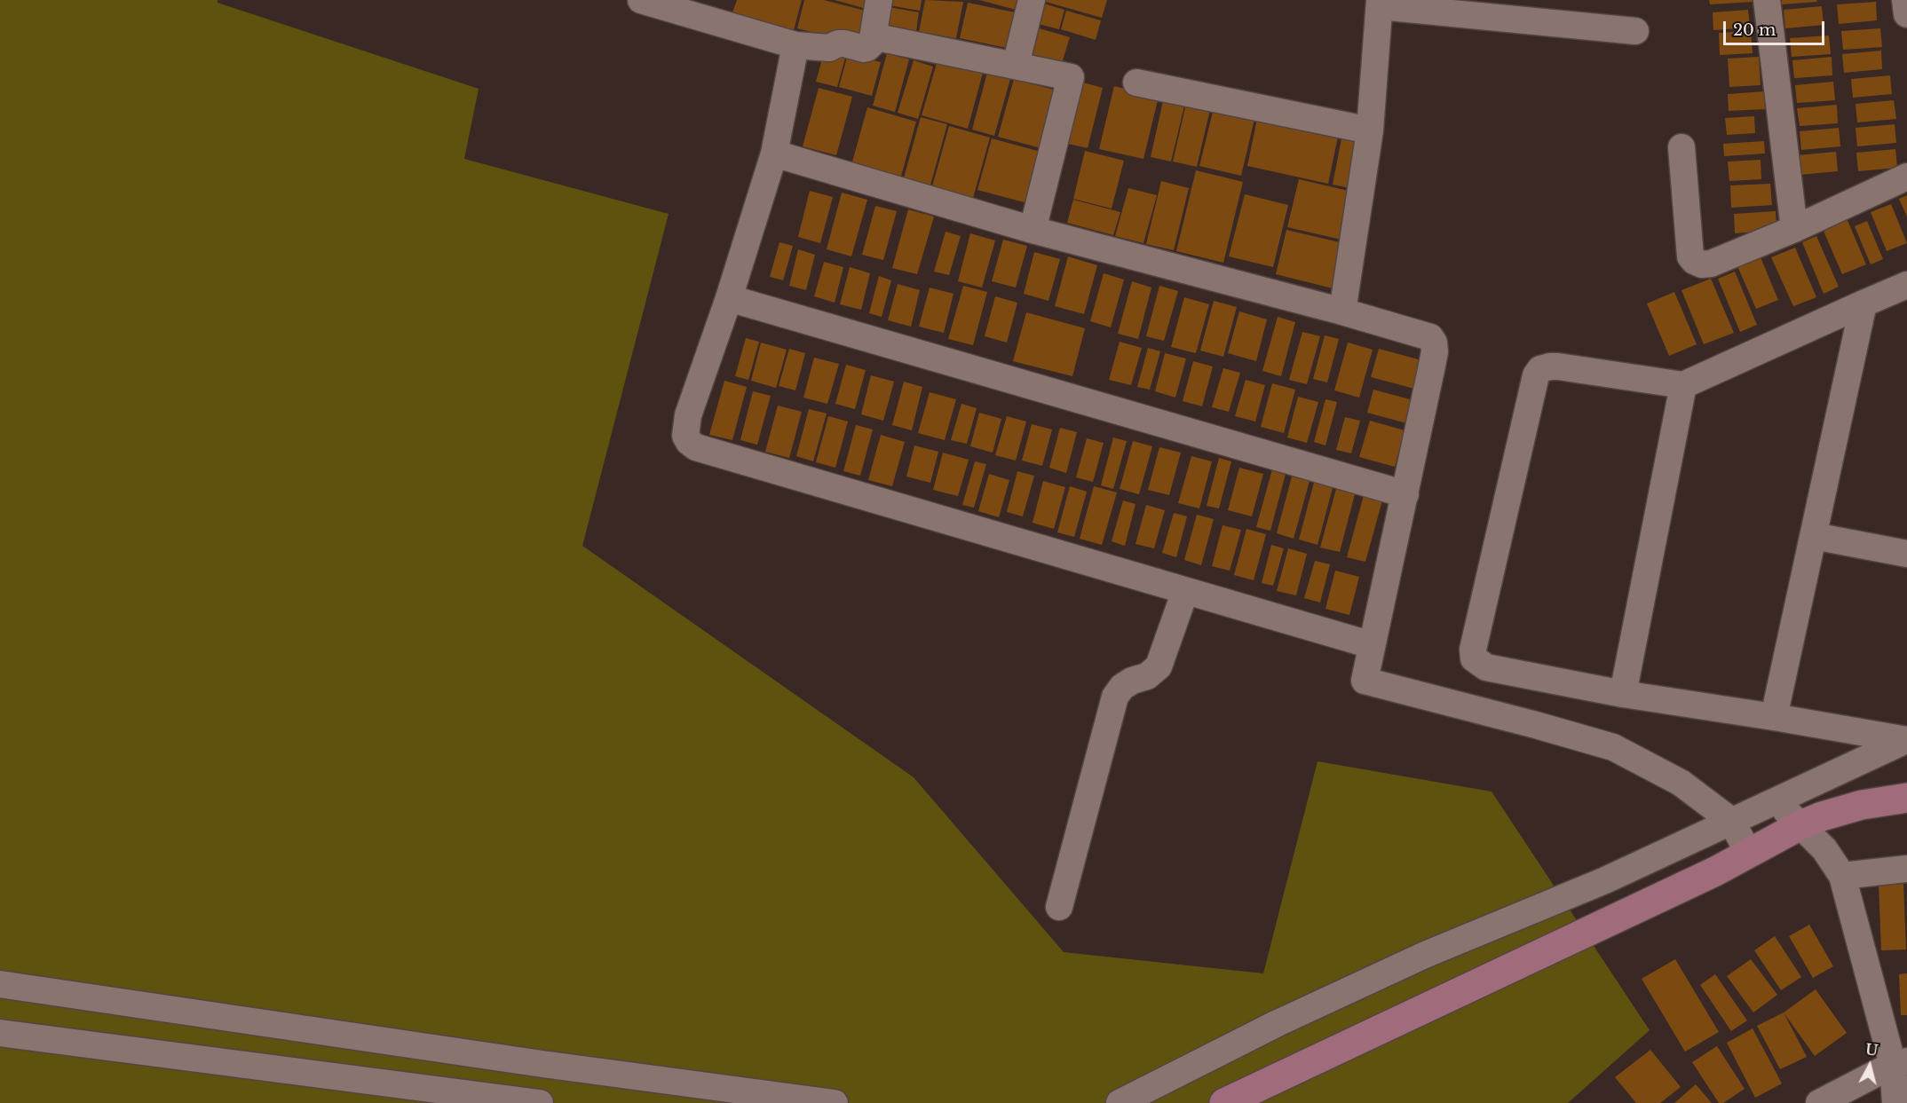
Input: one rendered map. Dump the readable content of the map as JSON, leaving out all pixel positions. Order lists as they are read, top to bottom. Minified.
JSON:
{"scale_bar":"20 m","north":"top"}
